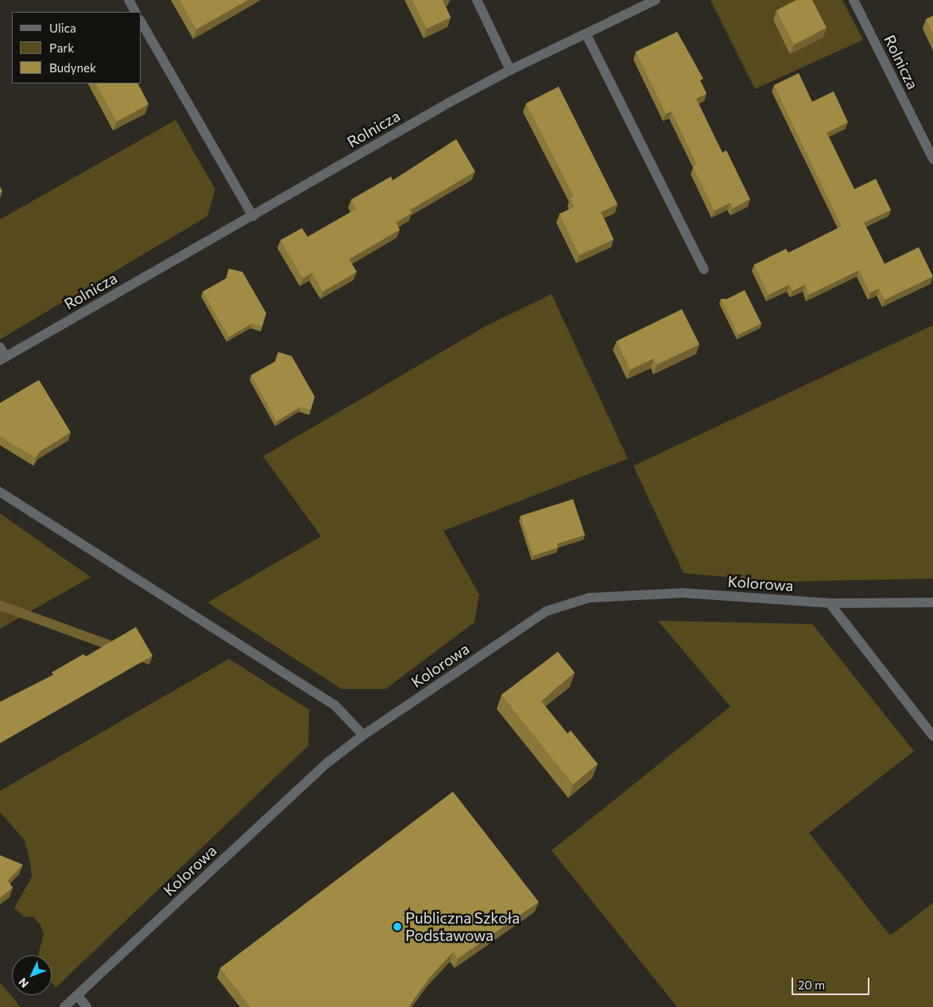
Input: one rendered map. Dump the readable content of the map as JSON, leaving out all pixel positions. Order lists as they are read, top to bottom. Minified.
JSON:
{"streets":{"street":["Rolnicza","Kolorowa"]},"places":["Publiczna Szkoła Podstawowa"],"legend":["Ulica","Park","Budynek"],"scale_bar":"20 m","north":"bottom left"}
